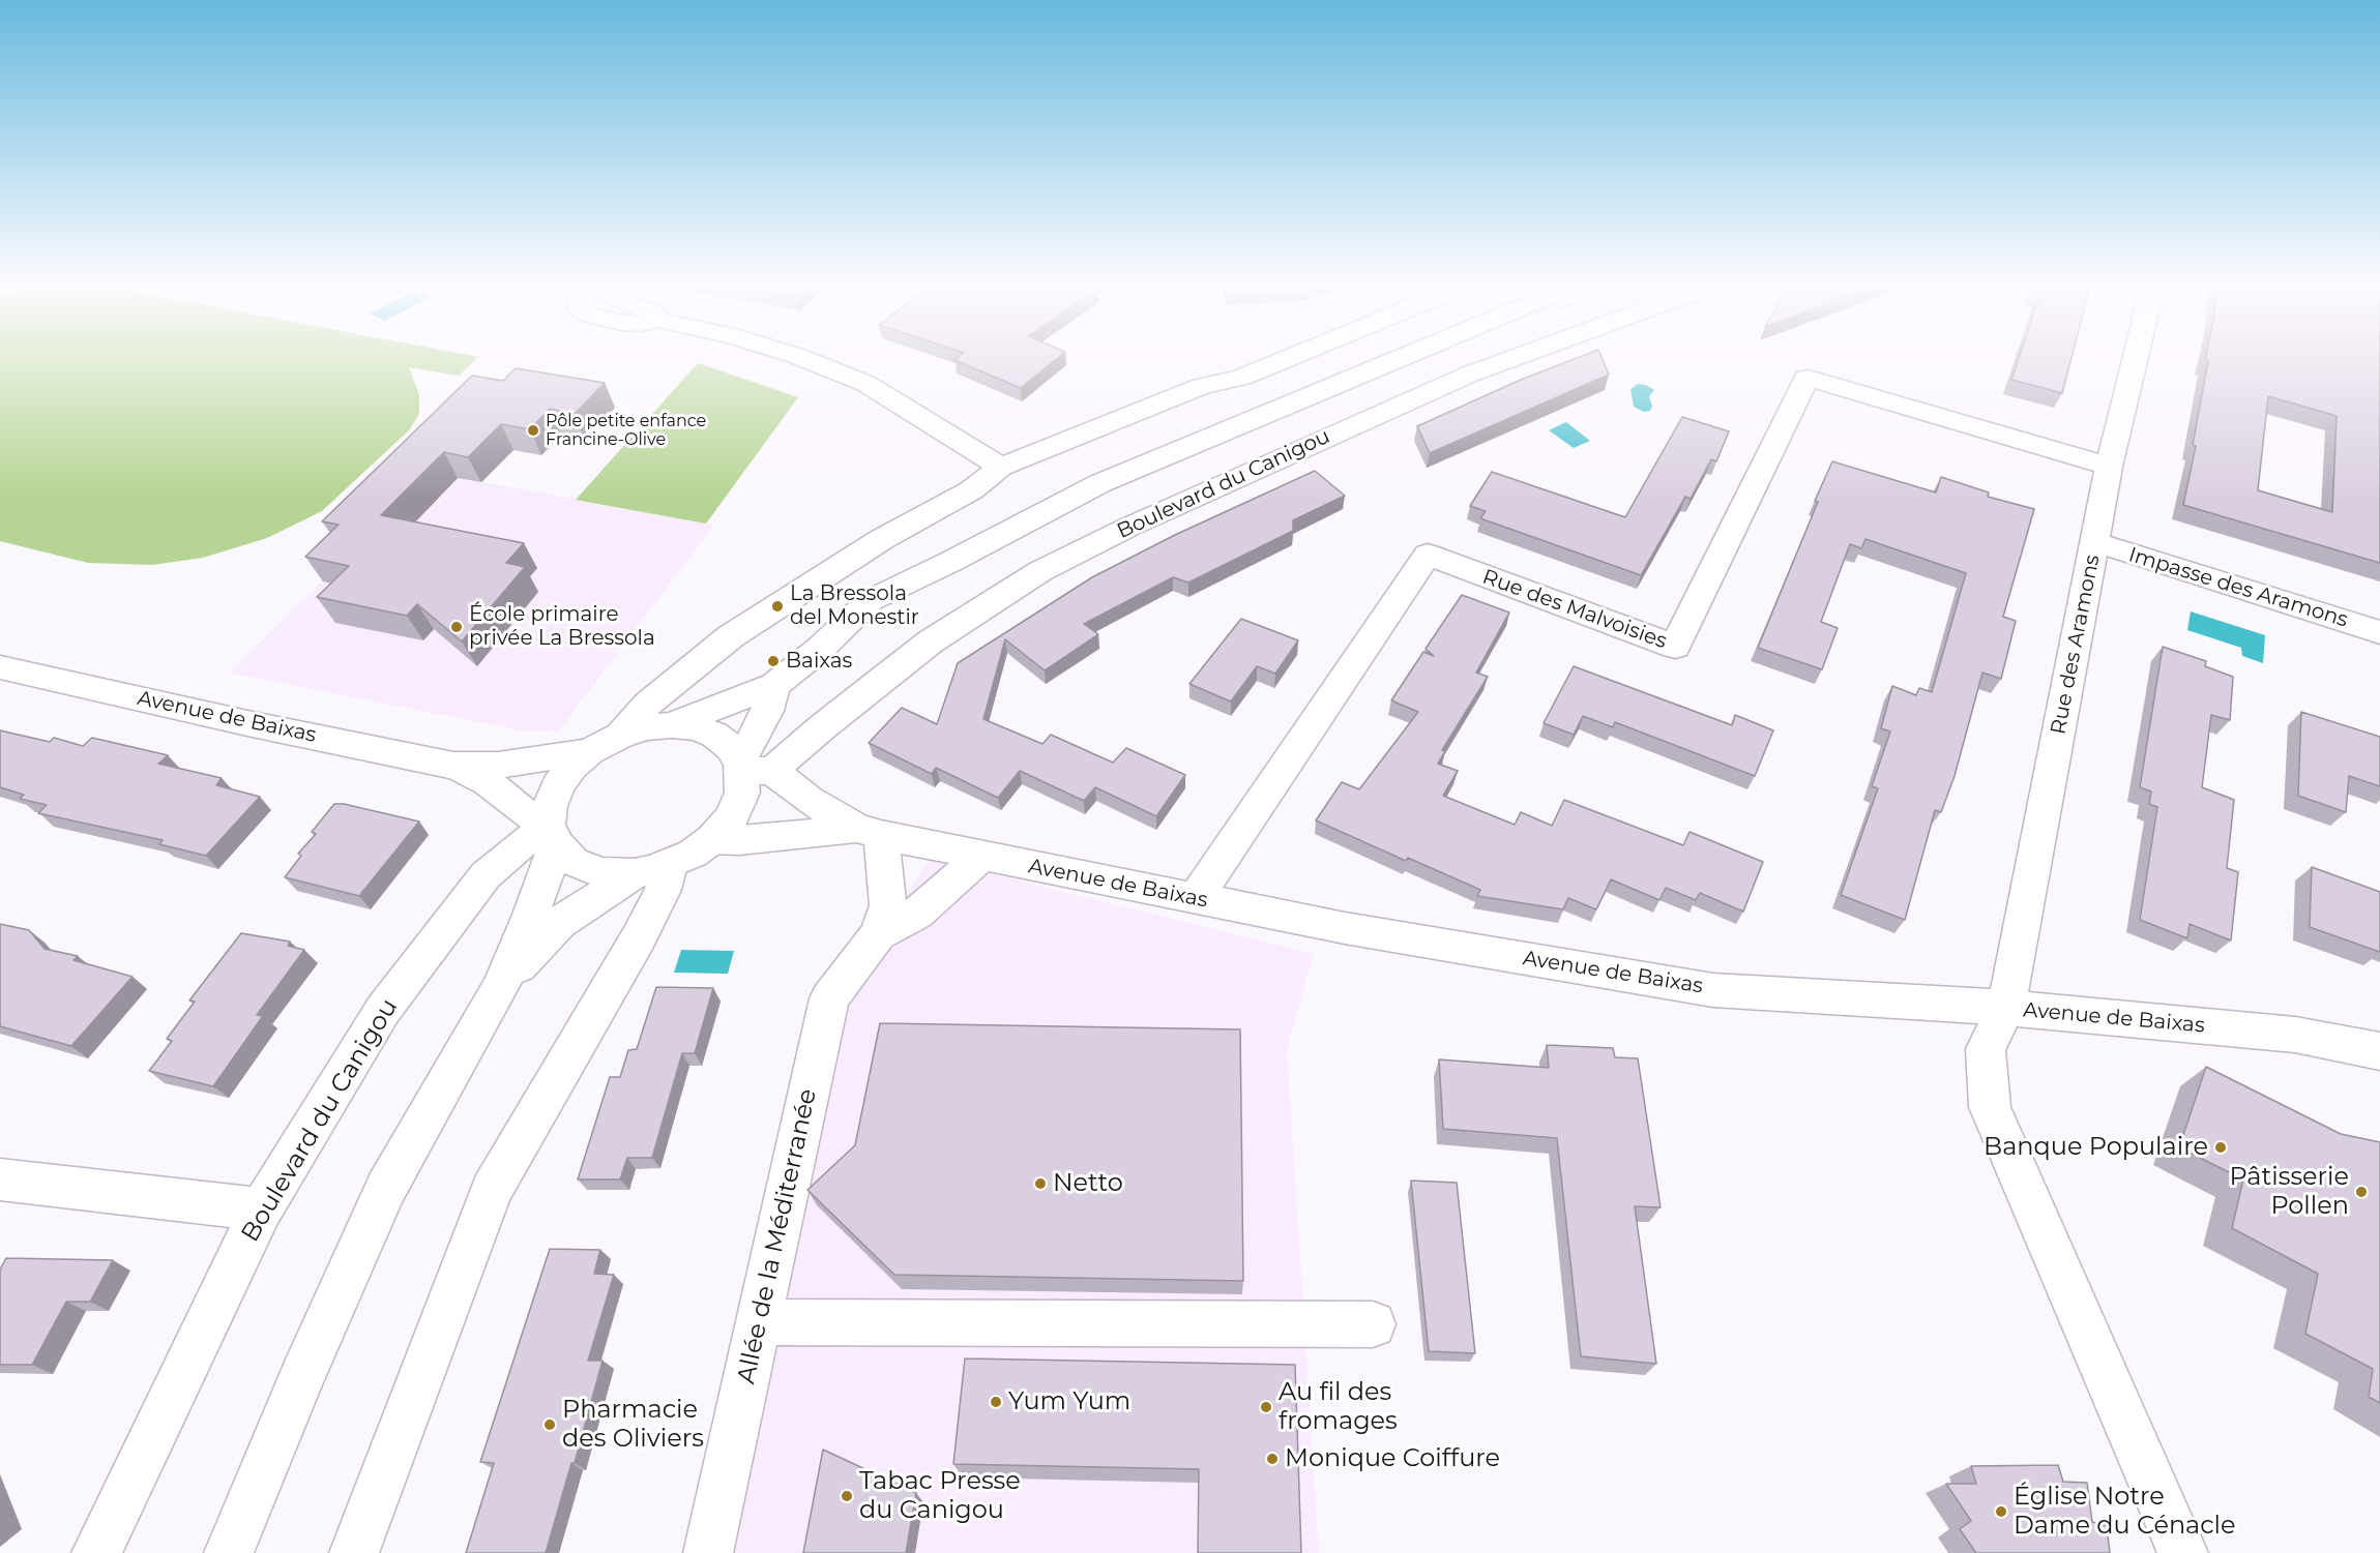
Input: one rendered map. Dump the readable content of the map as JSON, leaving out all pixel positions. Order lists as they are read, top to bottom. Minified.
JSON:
{"streets":{"street":["Boulevard du Canigou","Impasse des Aramons","Rue des Malvoisies","Rue des Aramons","Avenue de Baixas","Allée de la Méditerranée"]},"crossings":[["Boulevard du Canigou","Avenue de Baixas"],["Impasse des Aramons","Rue des Aramons"],["Rue des Malvoisies","Rue des Aramons"],["Rue des Malvoisies","Avenue de Baixas"],["Rue des Aramons","Avenue de Baixas"],["Avenue de Baixas","Allée de la Méditerranée"]],"places":["Pôle petite enfance Francine-Olive","La Bressola del Monestir","École primaire privée La Bressola","Baixas","Banque Populaire","Netto","Pâtisserie Pollen","Yum Yum","Au fil des fromages","Pharmacie des Oliviers","Monique Coiffure","Tabac Presse du Canigou","Église Notre Dame du Cénacle"]}
